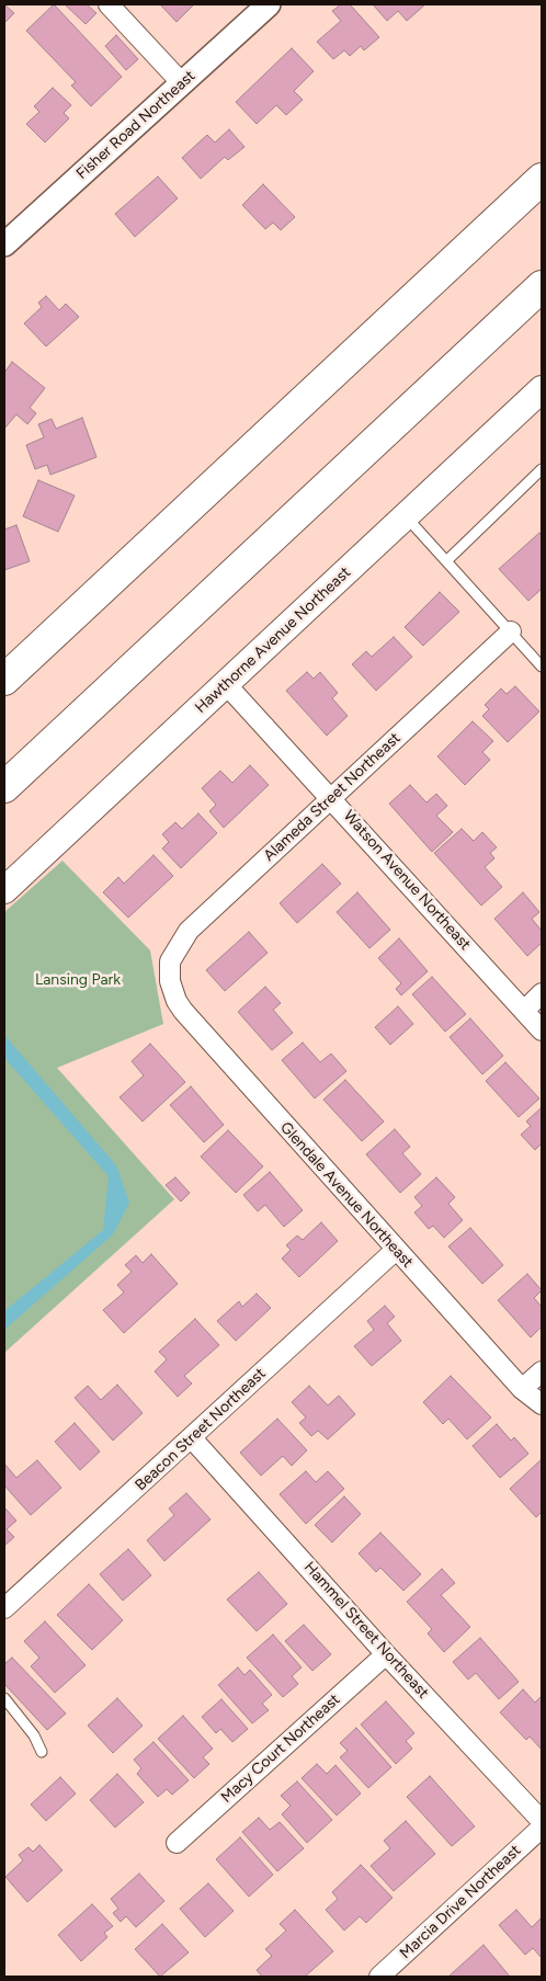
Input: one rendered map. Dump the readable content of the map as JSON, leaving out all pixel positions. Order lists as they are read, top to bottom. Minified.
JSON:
{"streets":{"main road":["Hawthorne Avenue Northeast"],"street":["Fisher Road Northeast","Alameda Street Northeast","Watson Avenue Northeast","Glendale Avenue Northeast","Beacon Street Northeast","Hammel Street Northeast","Macy Court Northeast","Marcia Drive Northeast"]},"crossings":[["Hawthorne Avenue Northeast","Watson Avenue Northeast"],["Alameda Street Northeast","Watson Avenue Northeast"],["Alameda Street Northeast","Glendale Avenue Northeast"],["Glendale Avenue Northeast","Beacon Street Northeast"],["Beacon Street Northeast","Hammel Street Northeast"],["Hammel Street Northeast","Macy Court Northeast"]],"parks":["Lansing Park"]}
